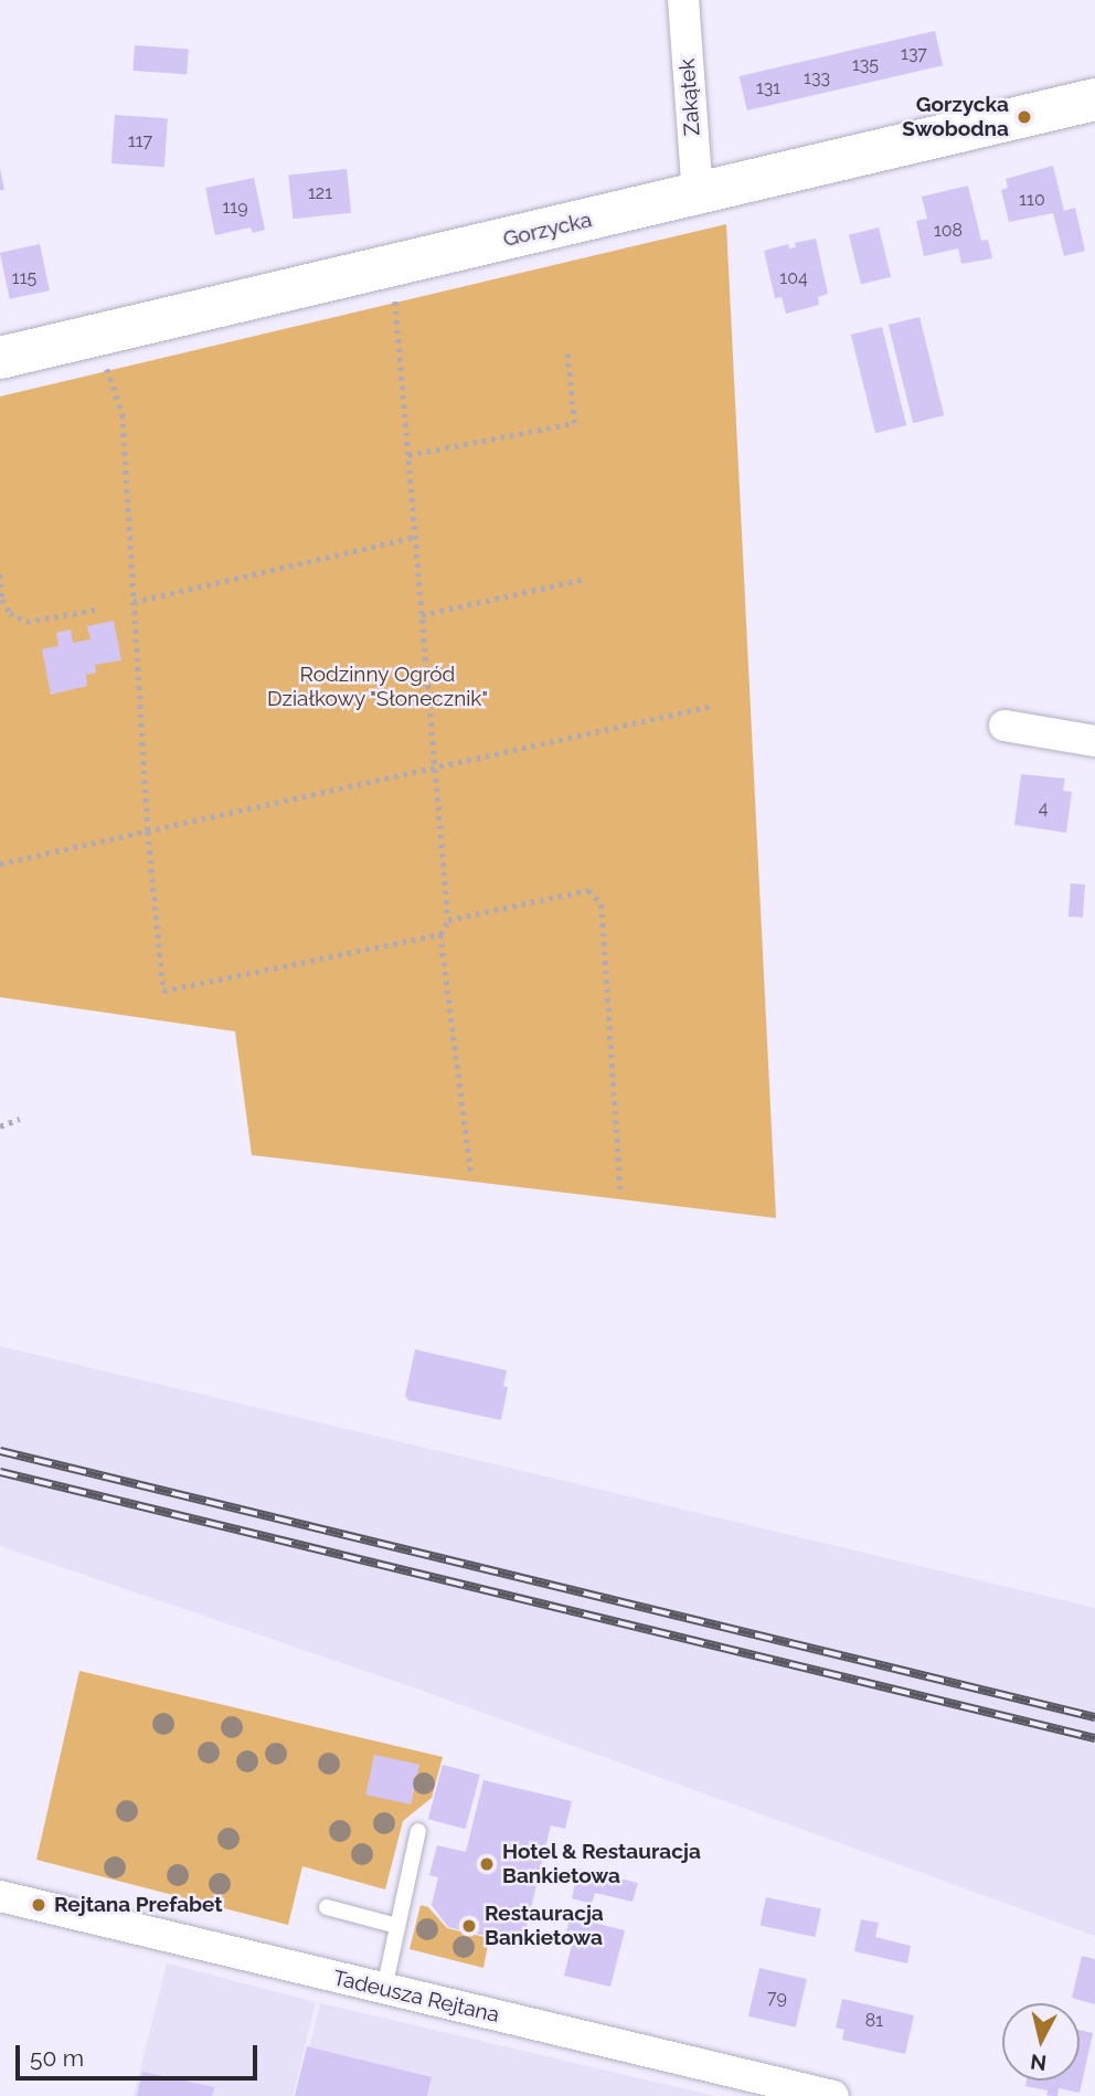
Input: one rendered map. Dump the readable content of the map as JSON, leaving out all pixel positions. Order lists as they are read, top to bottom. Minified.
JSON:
{"streets":{"street":["Zakątek","Gorzycka","Tadeusza Rejtana"]},"crossings":[["Zakątek","Gorzycka"]],"parks":["Rodzinny Ogród Działkowy \"Słonecznik\""],"places":["Gorzycka Swobodna","Hotel & Restauracja Bankietowa","Rejtana Prefabet","Restauracja Bankietowa"],"house_numbers":["137","135","133","131","117","121","110","119","108","115","104","4","79","81"],"scale_bar":"50 m","north":"bottom"}
